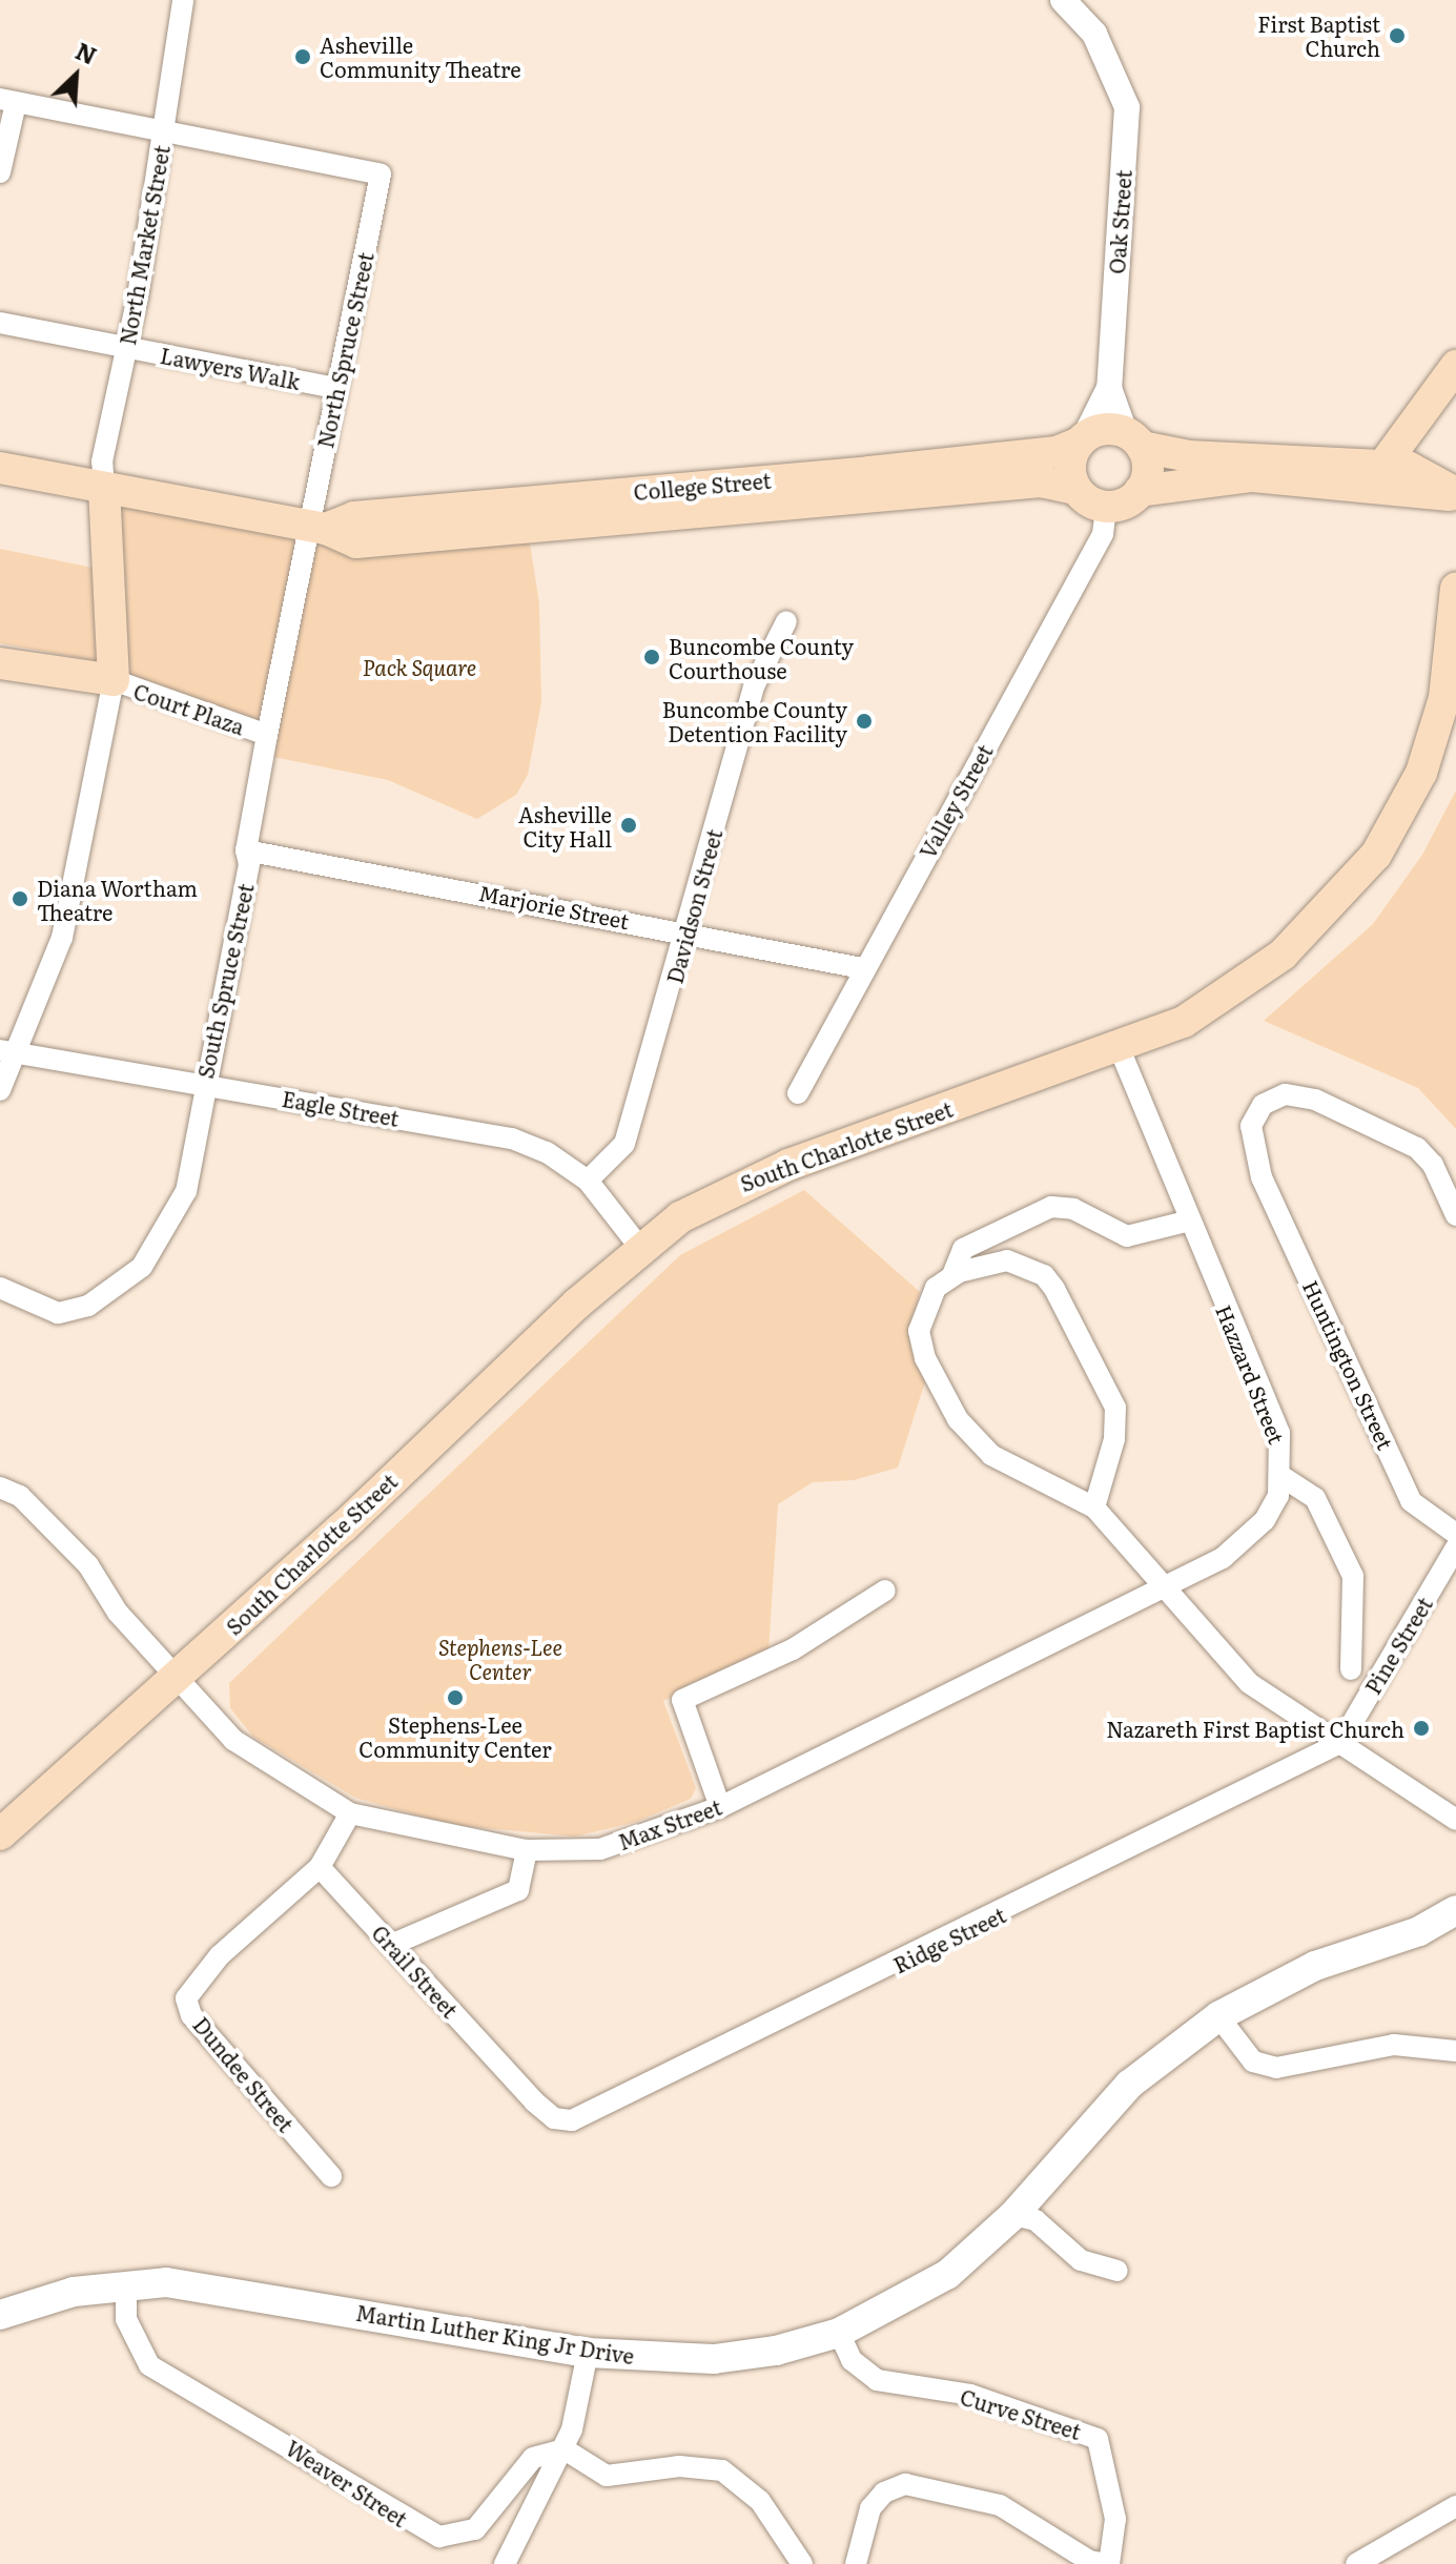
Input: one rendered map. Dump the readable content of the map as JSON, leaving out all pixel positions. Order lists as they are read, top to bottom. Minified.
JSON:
{"streets":{"main road":["College Street","South Charlotte Street","Martin Luther King Jr Drive"],"street":["Oak Street","North Market Street","North Spruce Street","Lawyers Walk","Court Plaza","Valley Street","Marjorie Street","Davidson Street","South Spruce Street","Eagle Street","Huntington Street","Hazzard Street","Pine Street","Max Street","Ridge Street","Grail Street","Dundee Street","Curve Street","Weaver Street"]},"crossings":[["Oak Street","College Street"],["Oak Street","Valley Street"],["North Market Street","North Spruce Street"],["North Market Street","Lawyers Walk"],["North Market Street","College Street"],["North Spruce Street","Lawyers Walk"],["North Spruce Street","College Street"],["North Spruce Street","South Spruce Street"],["College Street","Valley Street"],["College Street","South Spruce Street"],["Court Plaza","South Spruce Street"],["Valley Street","Marjorie Street"],["Marjorie Street","Davidson Street"],["Marjorie Street","South Spruce Street"],["Davidson Street","Eagle Street"],["South Spruce Street","Eagle Street"],["Eagle Street","South Charlotte Street"],["South Charlotte Street","Hazzard Street"],["South Charlotte Street","Max Street"],["Hazzard Street","Max Street"],["Pine Street","Ridge Street"],["Ridge Street","Grail Street"],["Grail Street","Dundee Street"],["Martin Luther King Jr Drive","Curve Street"],["Martin Luther King Jr Drive","Weaver Street"]],"parks":["Pack Square","Stephens-Lee Center"],"places":["First Baptist Church","Asheville Community Theatre","Buncombe County Courthouse","Buncombe County Detention Facility","Asheville City Hall","Diana Wortham Theatre","Stephens-Lee Community Center","Nazareth First Baptist Church"],"north":"top right"}
